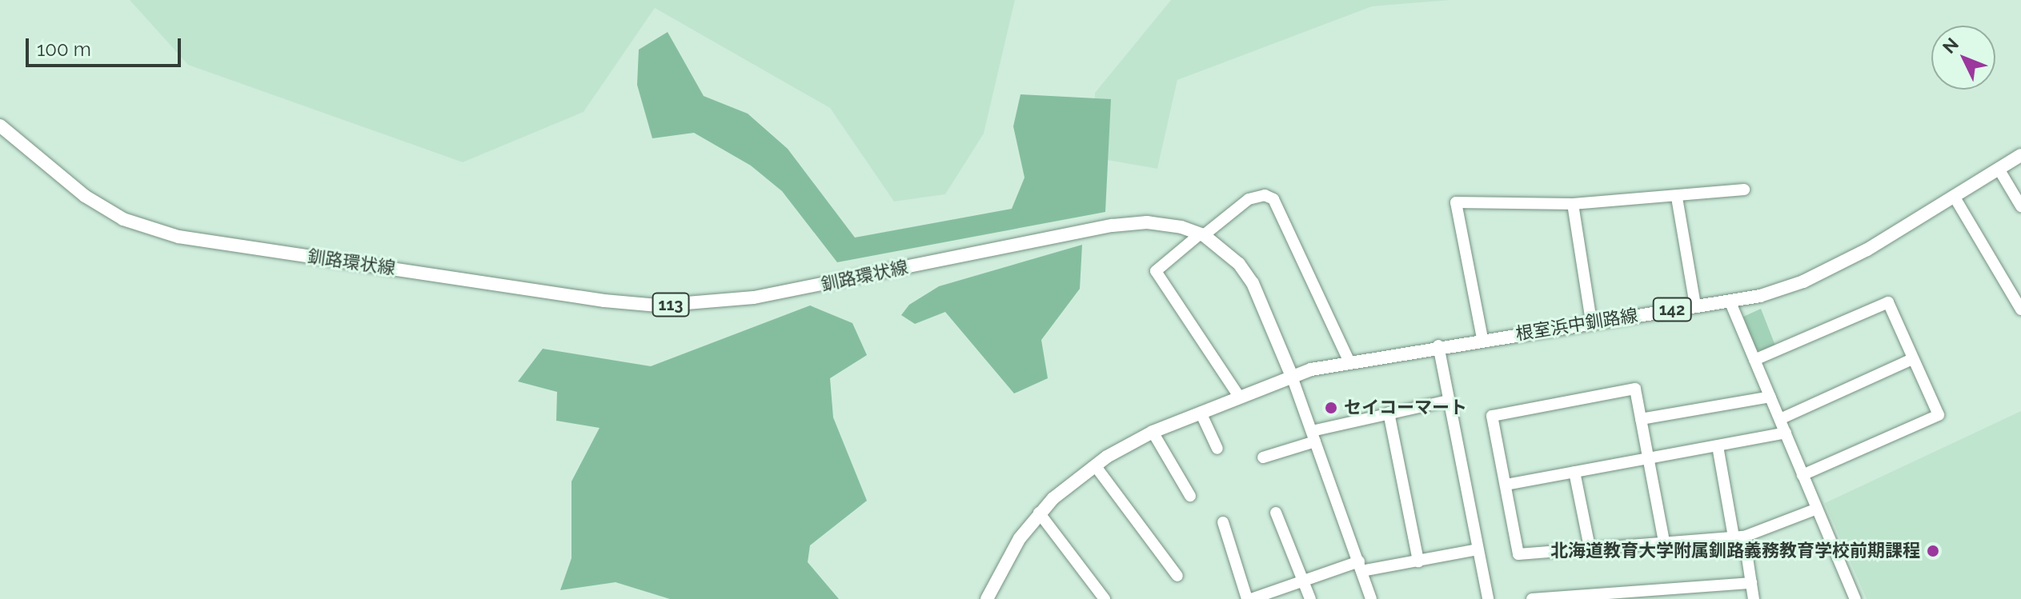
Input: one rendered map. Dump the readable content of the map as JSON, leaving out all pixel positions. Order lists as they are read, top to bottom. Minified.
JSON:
{"streets":{"main road":["釧路環状線","113","142","根室浜中釧路線"]},"crossings":[["釧路環状線","根室浜中釧路線"]],"places":["セイコーマート","北海道教育大学附属釧路義務教育学校前期課程"],"scale_bar":"100 m","north":"top left"}
